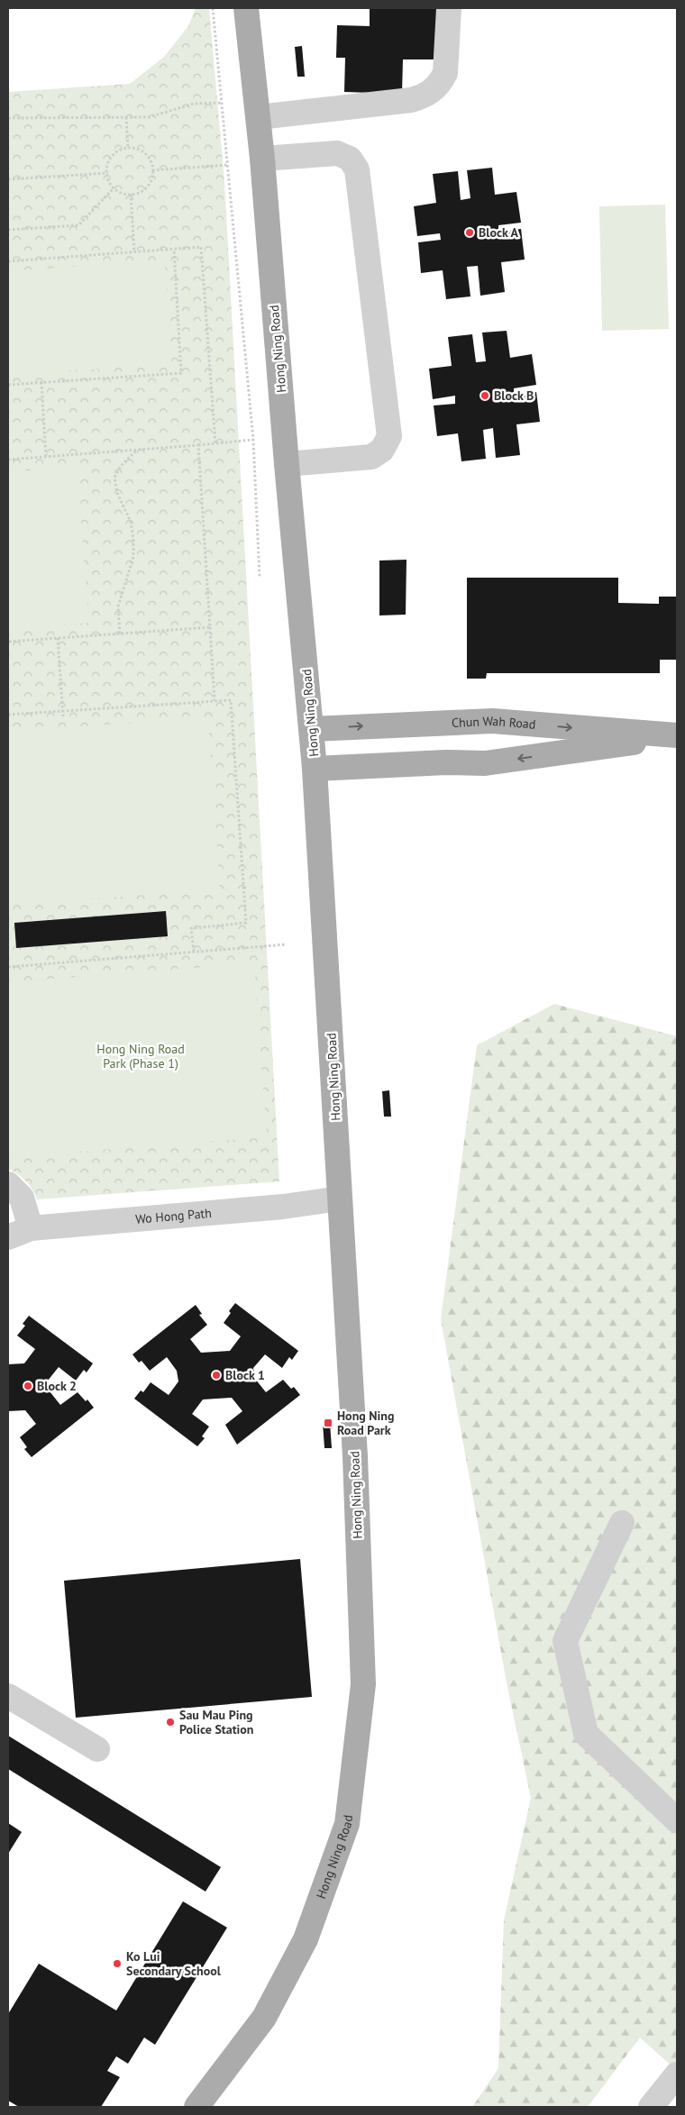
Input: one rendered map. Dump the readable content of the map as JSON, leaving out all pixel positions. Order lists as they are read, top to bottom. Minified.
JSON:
{"streets":{"main road":["Hong Ning Road","Chun Wah Road"],"street":["Wo Hong Path"]},"crossings":[["Hong Ning Road","Chun Wah Road"],["Hong Ning Road","Wo Hong Path"]],"parks":["Hong Ning Road Park (Phase 1)"],"places":{"other":["Block A","Block B","Block 1","Block 2","Sau Mau Ping Police Station","Ko Lui Secondary School"],"transit":["Hong Ning Road Park"]}}
